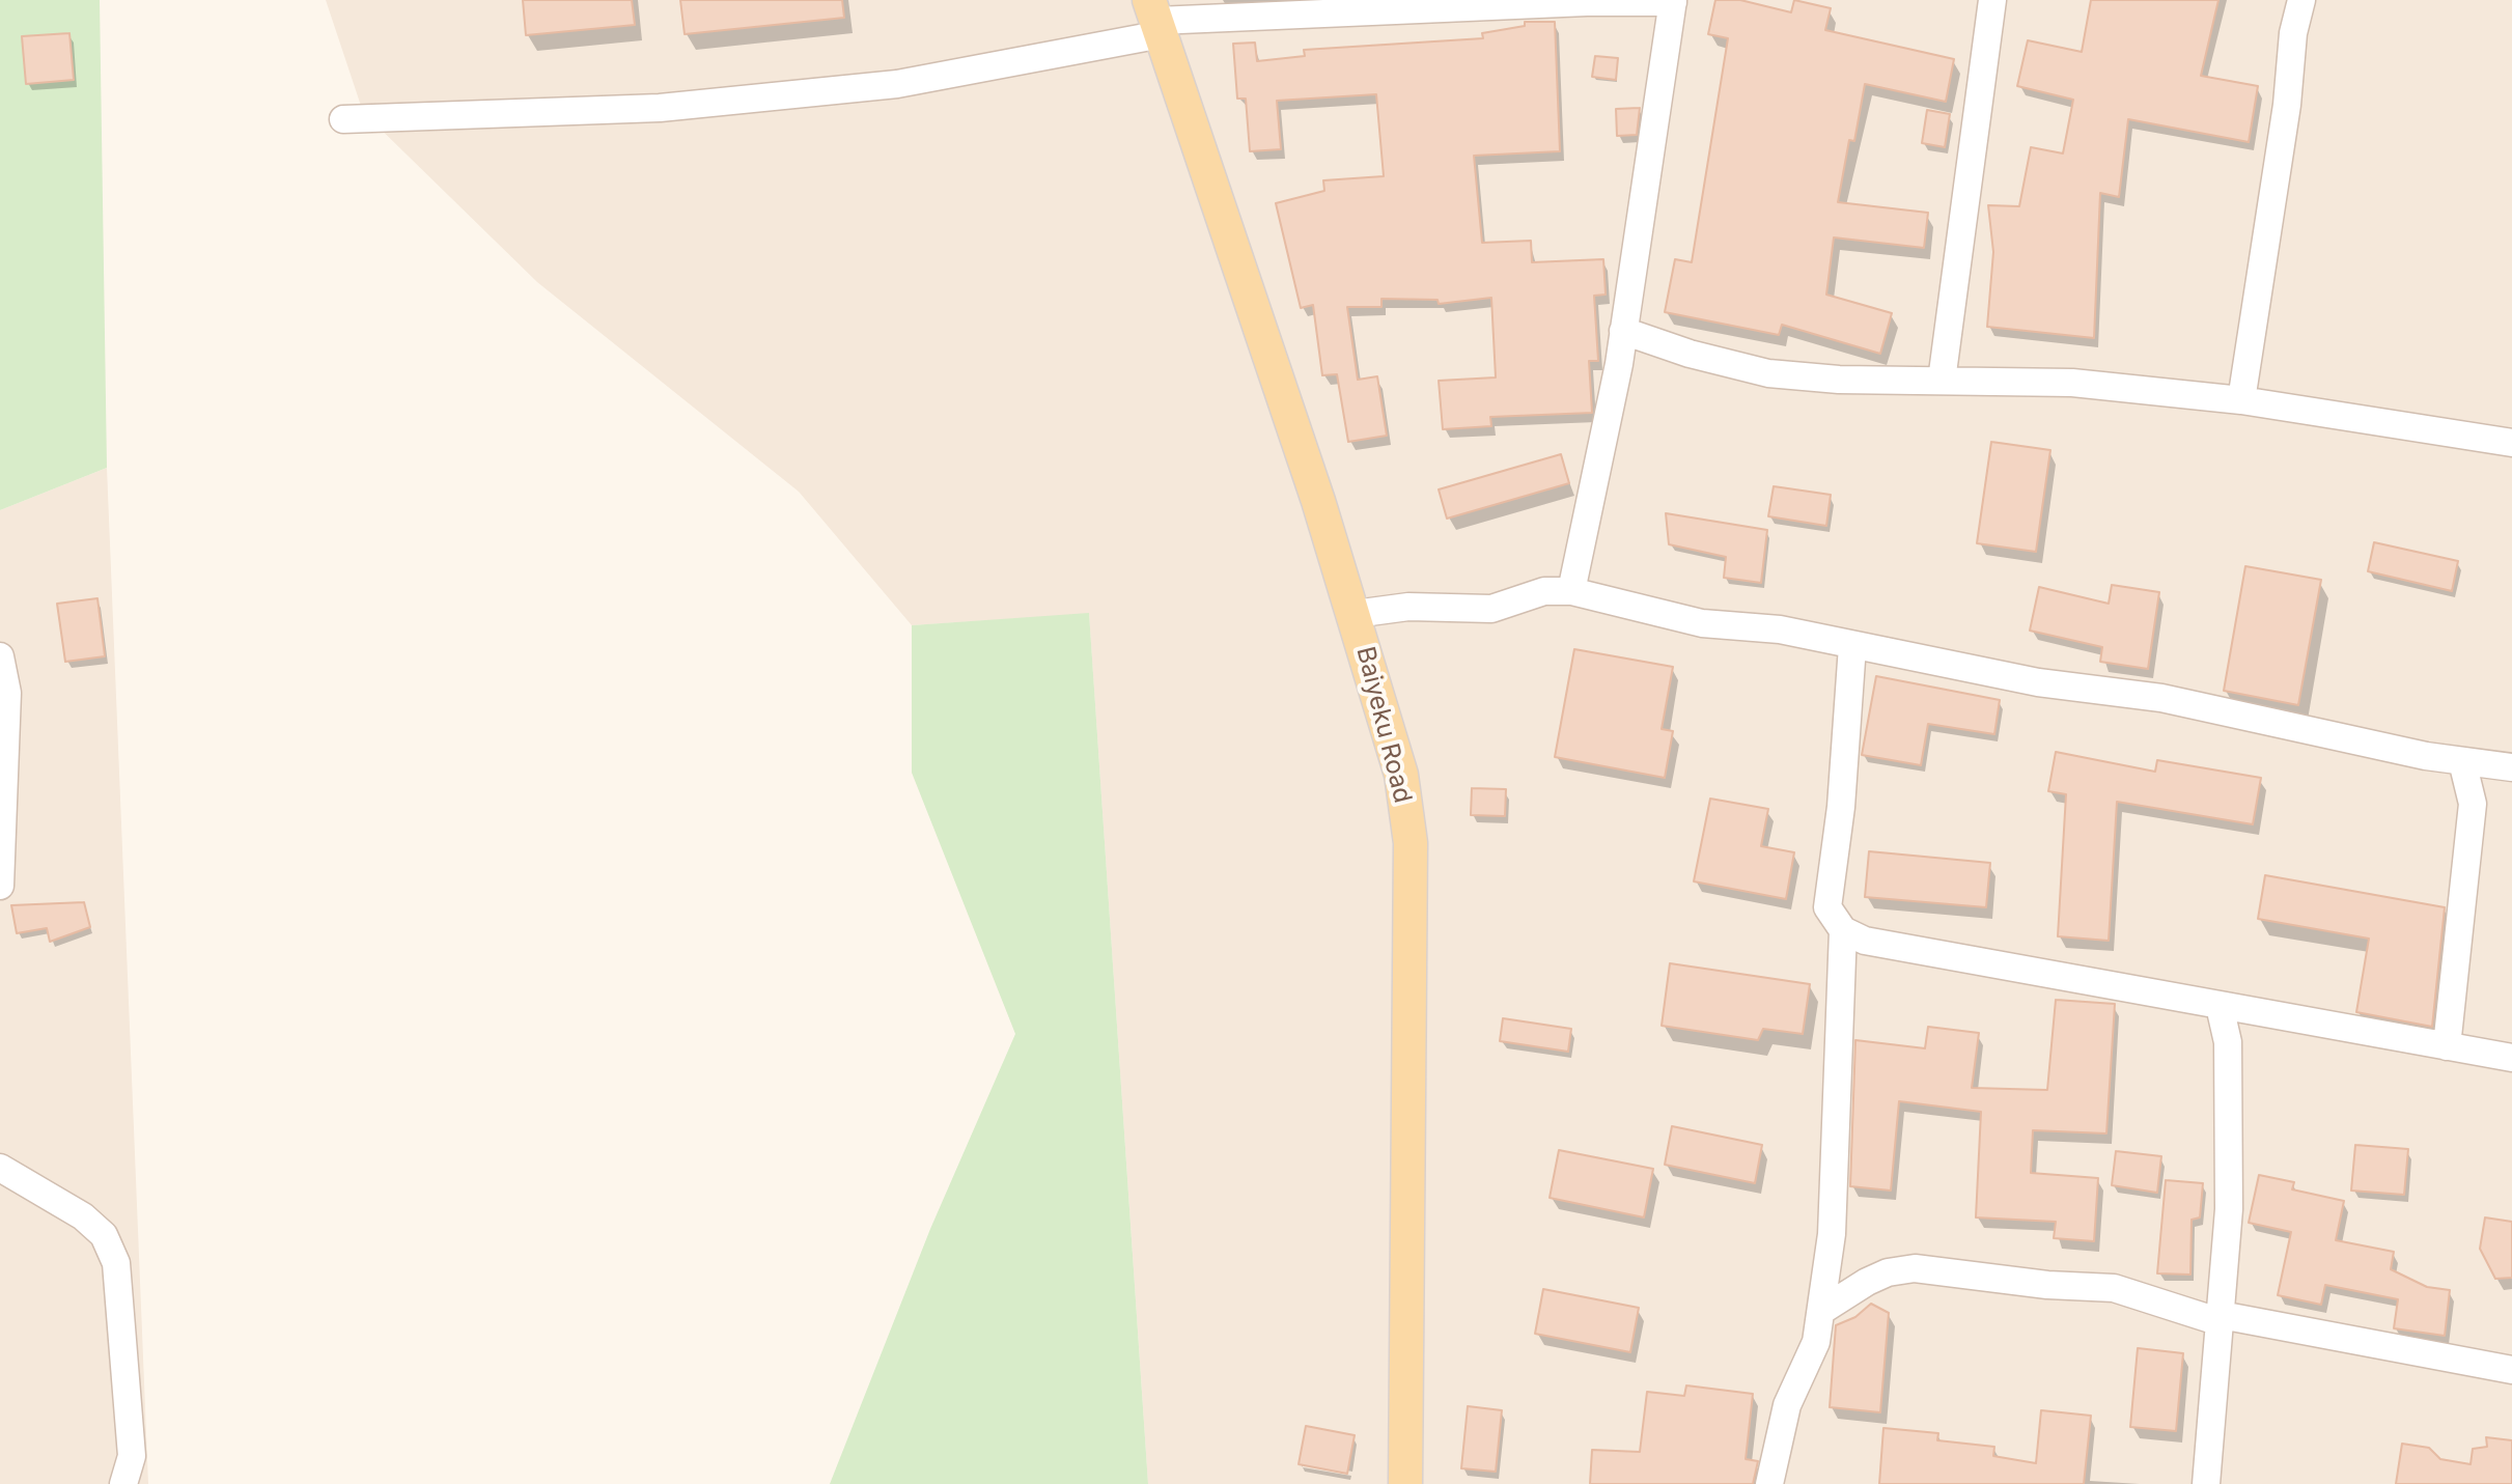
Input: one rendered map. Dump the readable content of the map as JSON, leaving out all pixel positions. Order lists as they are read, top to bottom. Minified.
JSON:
{"streets":{"main road":["Baiyeku Road"]}}
